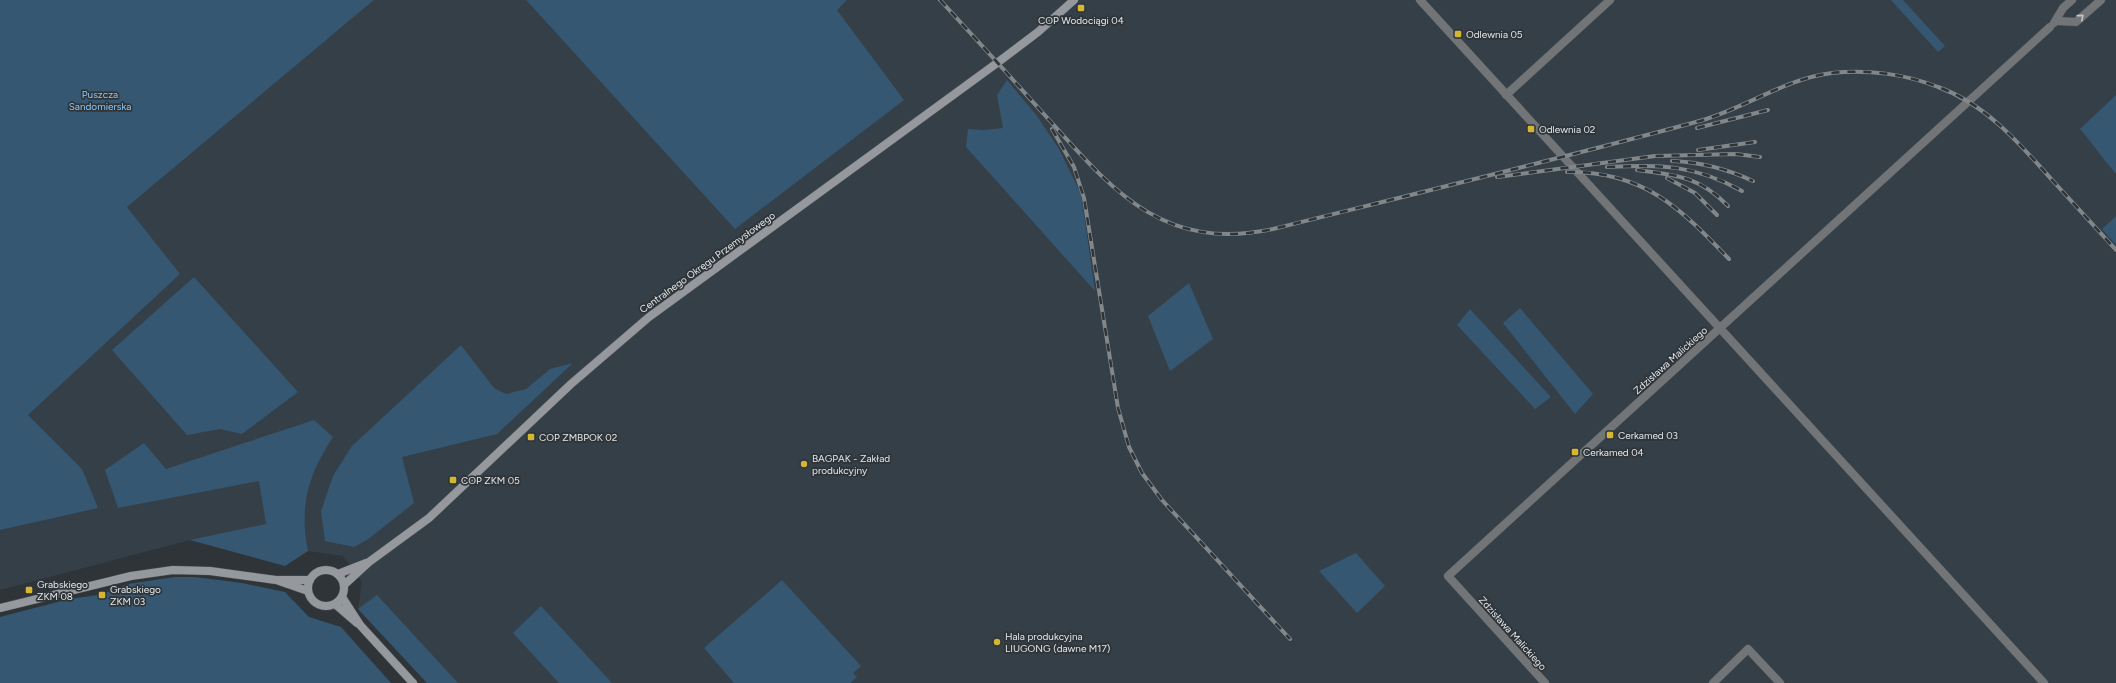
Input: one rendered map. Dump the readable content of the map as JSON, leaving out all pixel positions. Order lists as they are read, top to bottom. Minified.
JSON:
{"streets":{"street":["Centralnego Okręgu Przemysłowego","Zdzisława Malickiego"]},"parks":["Puszcza Sandomierska"],"places":{"transit":["COP Wodociągi 04","Odlewnia 05","Odlewnia 02","Cerkamed 03","COP ZMBPOK 02","Cerkamed 04","COP ZKM 05","Grabskiego ZKM 08","Grabskiego ZKM 03"],"other":["BAGPAK - Zakład produkcyjny","Hala produkcyjna LIUGONG (dawne M17)"]}}
